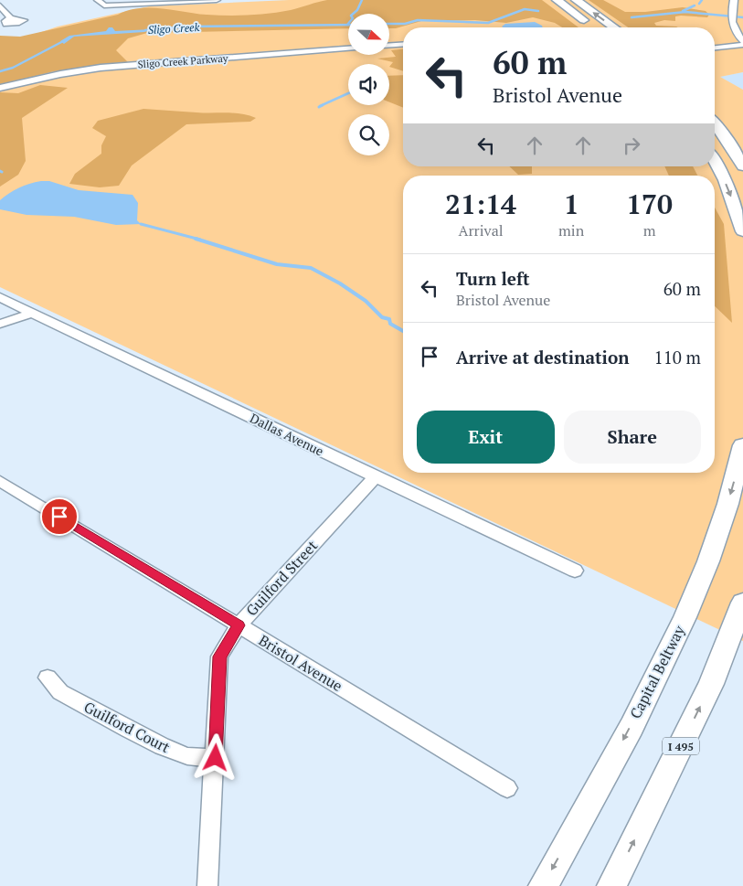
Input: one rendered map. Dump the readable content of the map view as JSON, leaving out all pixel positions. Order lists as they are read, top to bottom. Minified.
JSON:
{"streets":{"highway":["Capital Beltway","I 495"],"street":["Sligo Creek Parkway","Dallas Avenue","Guilford Street","Bristol Avenue","Guilford Court"]},"crossings":[["Dallas Avenue","Guilford Street"],["Guilford Street","Bristol Avenue"],["Guilford Street","Guilford Court"]],"water":["Sligo Creek"],"north":"right","page":{"turn":["60 m","Bristol Avenue"],"eta":["21:14","Arrival","1","min","170","m"],"list":[{"name":"Turn left","note":"Bristol Avenue","value":"60 m"},{"name":"Arrive at destination","value":"110 m"}],"buttons":["Exit","Share"]}}
